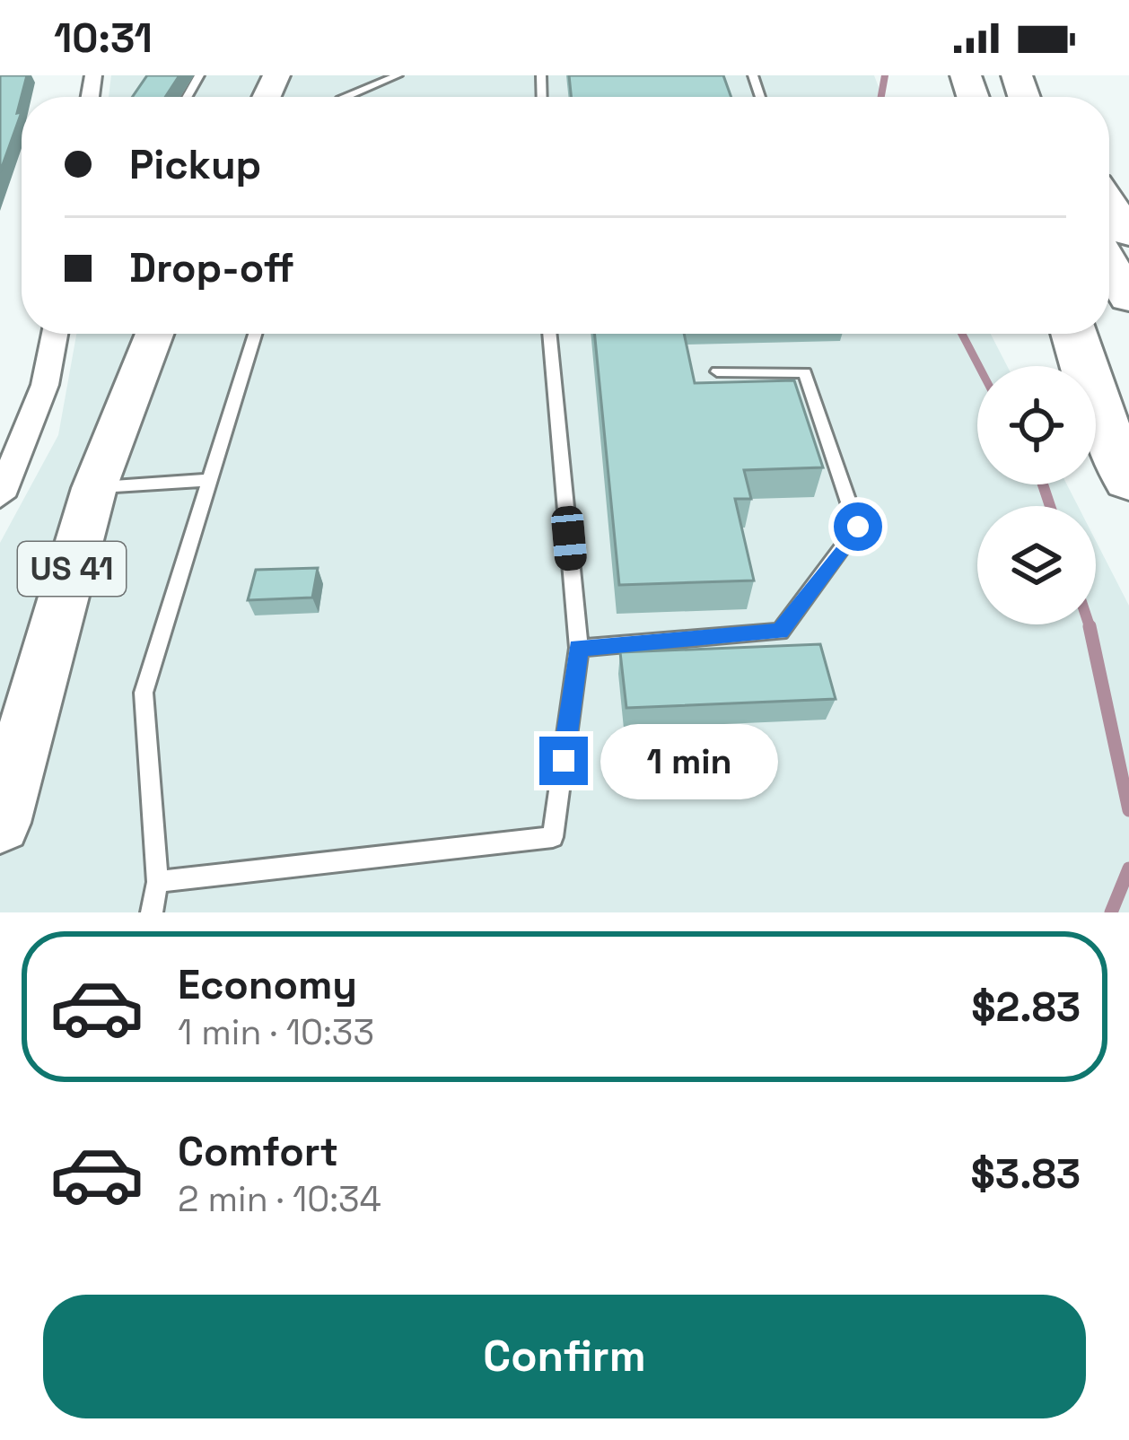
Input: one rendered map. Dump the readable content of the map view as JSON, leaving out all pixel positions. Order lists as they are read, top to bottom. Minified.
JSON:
{"streets":{"main road":["US 41"]},"page":{"status":"10:31","banner":["Pickup","Drop-off"],"bubble":"1 min","list":[{"name":"Economy","note":"1 min · 10:33","value":"$2.83"},{"name":"Comfort","note":"2 min · 10:34","value":"$3.83"}],"buttons":"Confirm"}}
